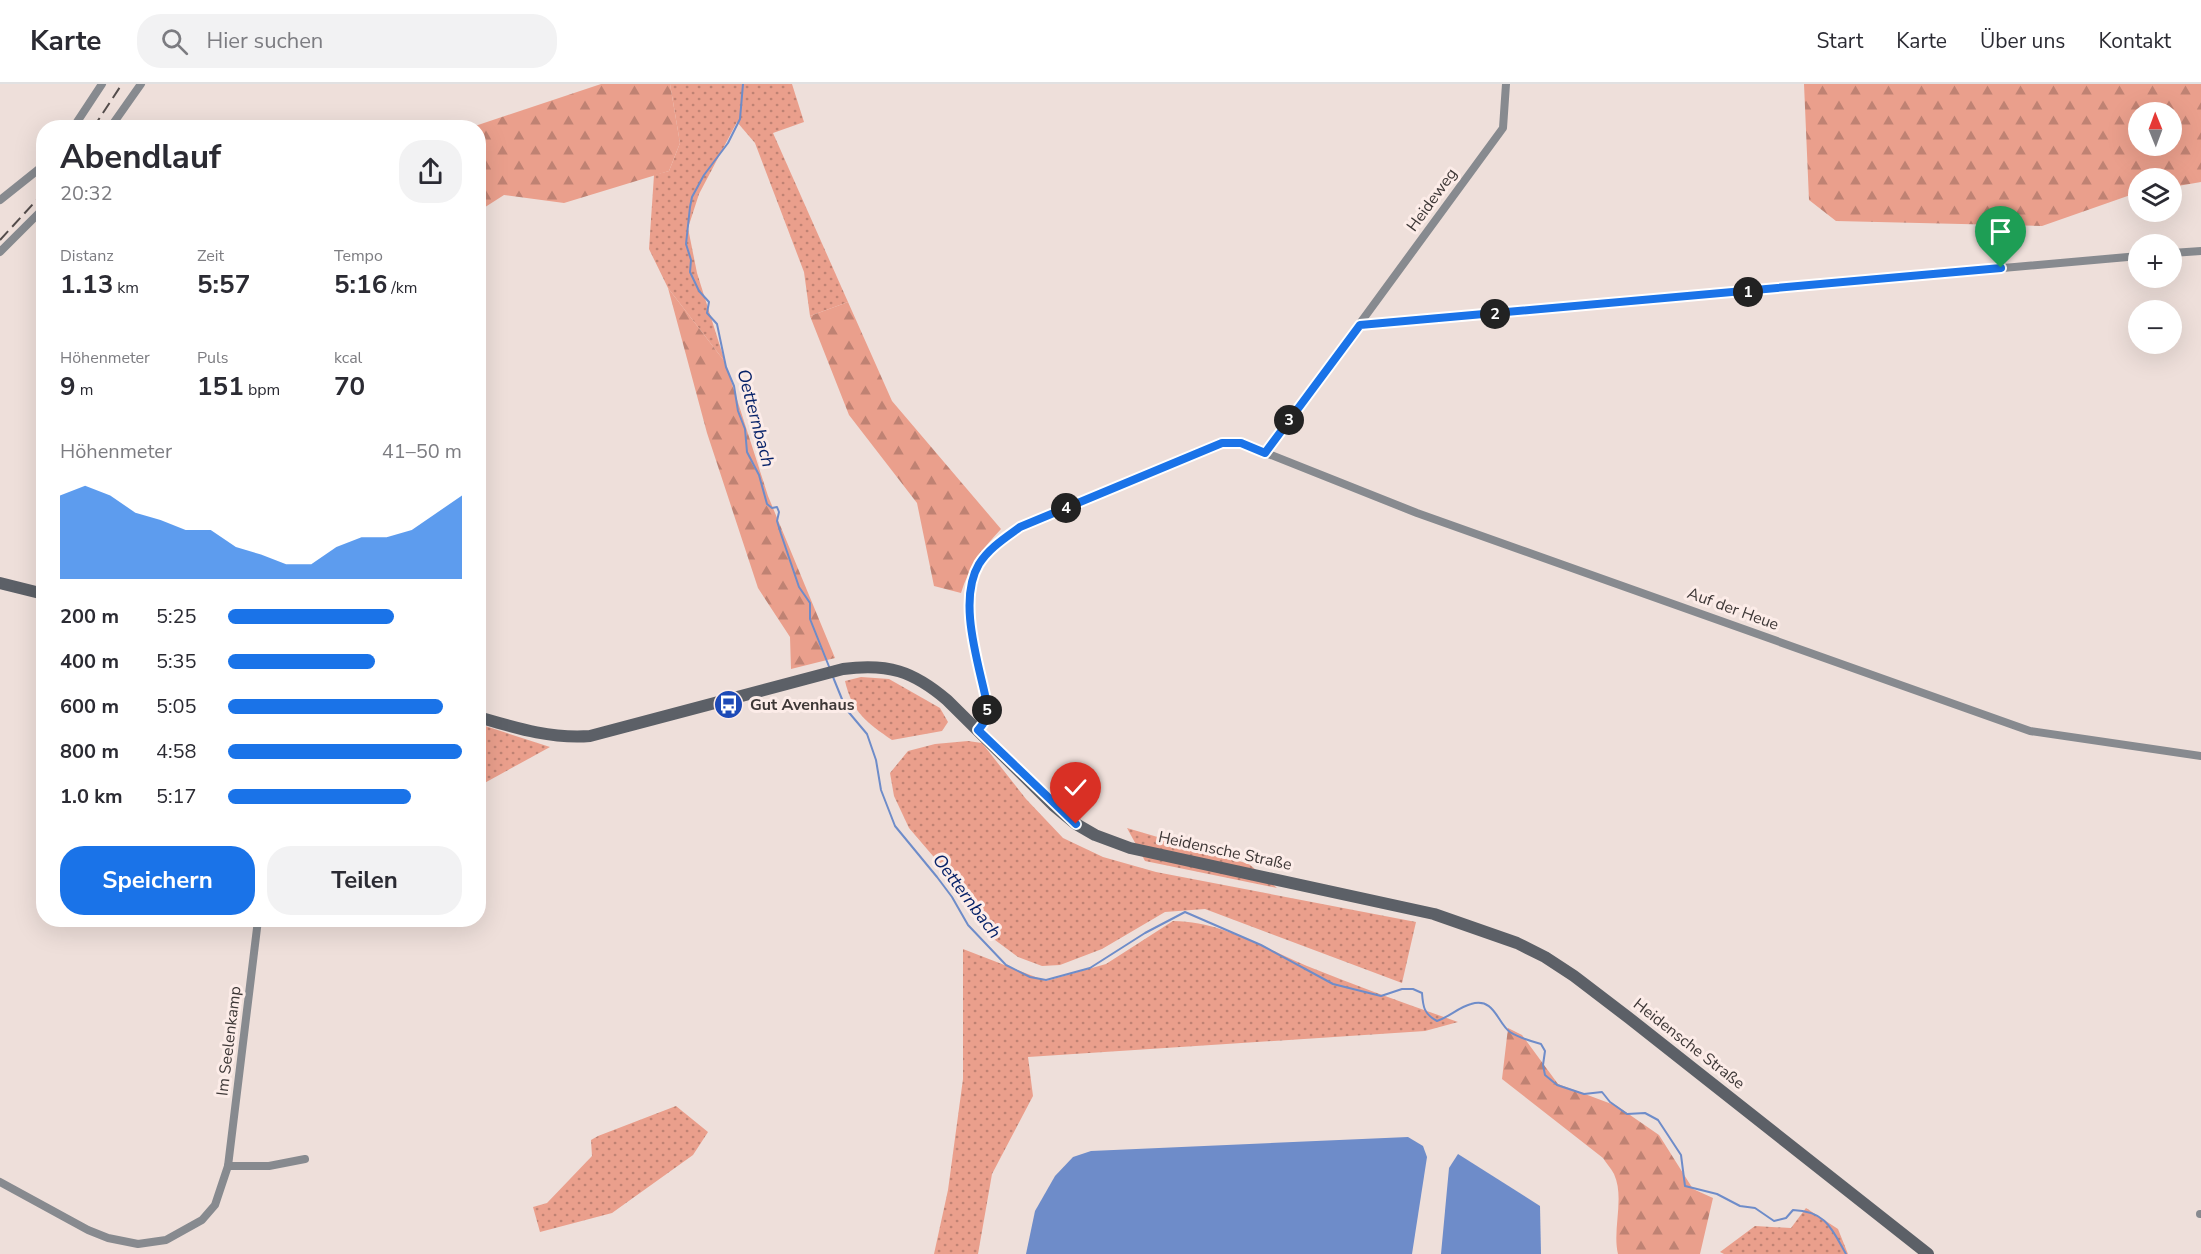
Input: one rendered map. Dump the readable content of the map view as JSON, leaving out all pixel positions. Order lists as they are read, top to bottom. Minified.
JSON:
{"streets":{"main road":["Heidensche Straße"],"street":["Heideweg","Auf der Heue","Im Seelenkamp"]},"crossings":[["Heideweg","Auf der Heue"]],"water":["Oetternbach"],"places":{"bus stop":["Gut Avenhaus"]},"north":"top","page":{"header":"Karte","search":"Hier suchen","nav":["Start","Karte","Über uns","Kontakt"],"map_buttons":["+","−"],"heading":["Abendlauf","20:32"],"stats":[["Distanz","1.13 km"],["Zeit","5:57"],["Tempo","5:16 /km"],["Höhenmeter","9 m"],["Puls","151 bpm"],["kcal","70"]],"pins":["1","2","3","4","5"],"chart":["Höhenmeter","41–50 m"],"list":[{"name":"200 m","note":"5:25"},{"name":"400 m","note":"5:35"},{"name":"600 m","note":"5:05"},{"name":"800 m","note":"4:58"},{"name":"1.0 km","note":"5:17"}],"buttons":["Speichern","Teilen"]}}
